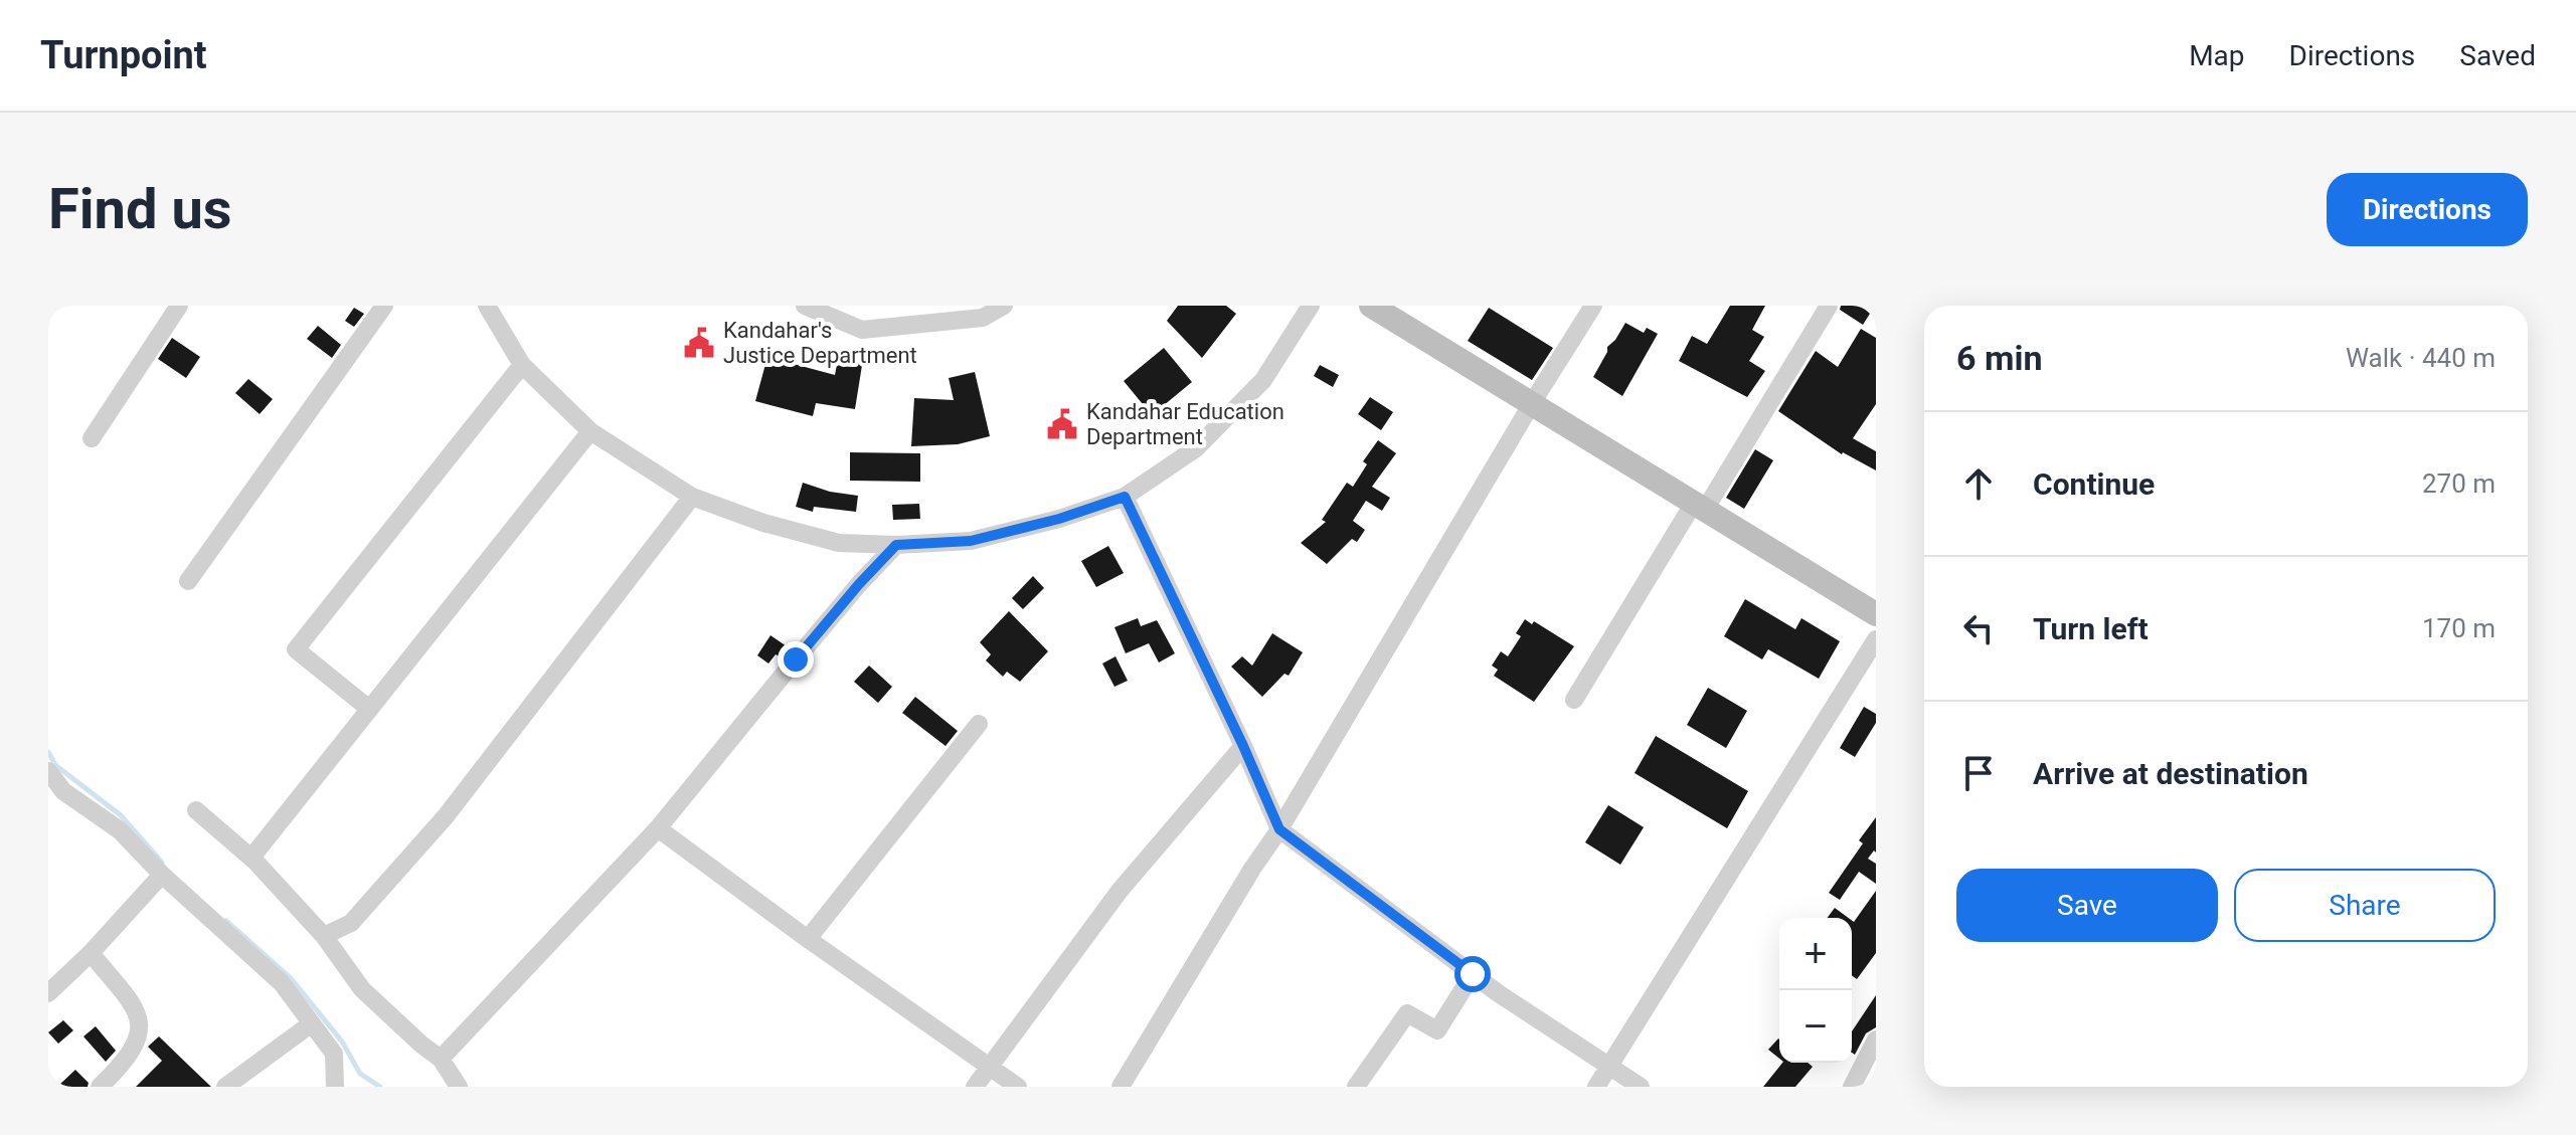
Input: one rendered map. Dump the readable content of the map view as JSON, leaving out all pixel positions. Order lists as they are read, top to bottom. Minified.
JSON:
{"places":{"public building":["Kandahar's Justice Department","Kandahar Education Department"]},"page":{"header":"Turnpoint","nav":["Map","Directions","Saved"],"buttons":["Directions",["Save","Share"]],"title":"Find us","heading":["6 min","Walk · 440 m"],"list":[["Continue","270 m"],["Turn left","170 m"],"Arrive at destination"],"map_buttons":["+","−"]}}
